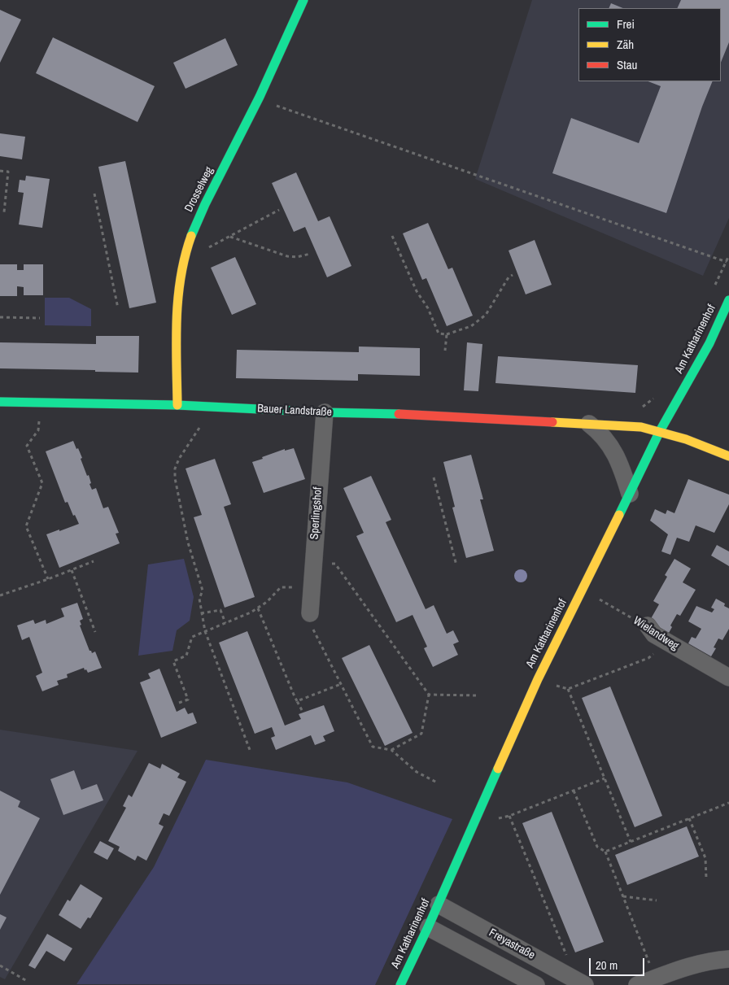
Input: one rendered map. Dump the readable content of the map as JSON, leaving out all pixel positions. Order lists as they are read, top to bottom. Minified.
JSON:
{"streets":{"street":["Drosselweg","Am Katharinenhof","Bauer Landstraße","Sperlingshof","Wielandweg","Freyastraße"]},"crossings":[["Drosselweg","Bauer Landstraße"],["Am Katharinenhof","Bauer Landstraße"],["Am Katharinenhof","Wielandweg"],["Am Katharinenhof","Freyastraße"],["Bauer Landstraße","Sperlingshof"]],"legend":["Frei","Zäh","Stau"],"scale_bar":"20 m"}
